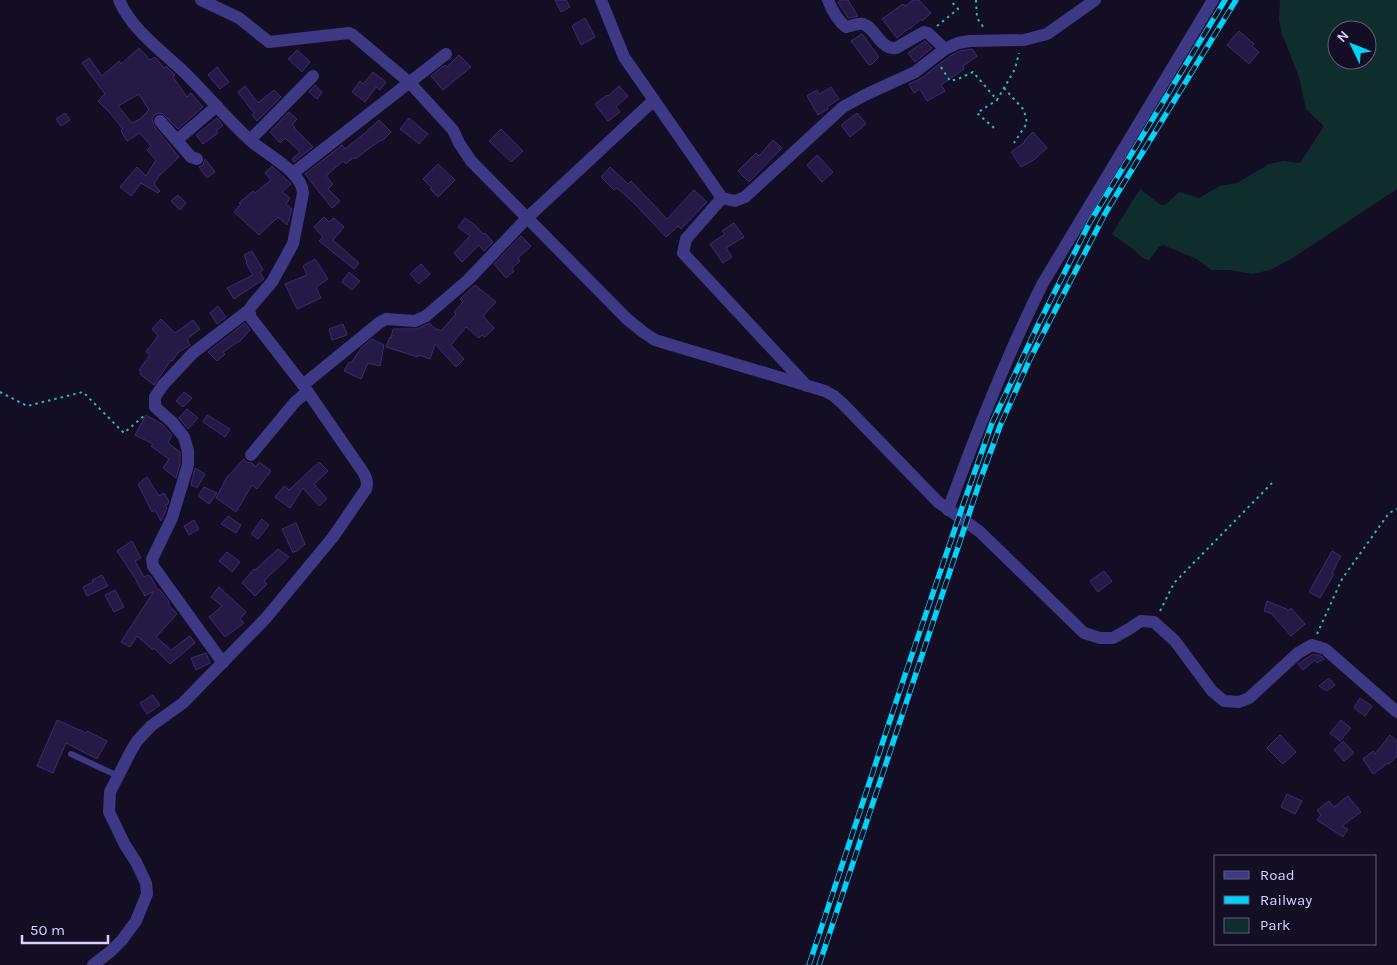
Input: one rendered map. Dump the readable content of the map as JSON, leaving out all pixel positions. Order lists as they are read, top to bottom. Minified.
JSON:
{"legend":["Road","Railway","Park"],"scale_bar":"50 m","north":"top left"}
